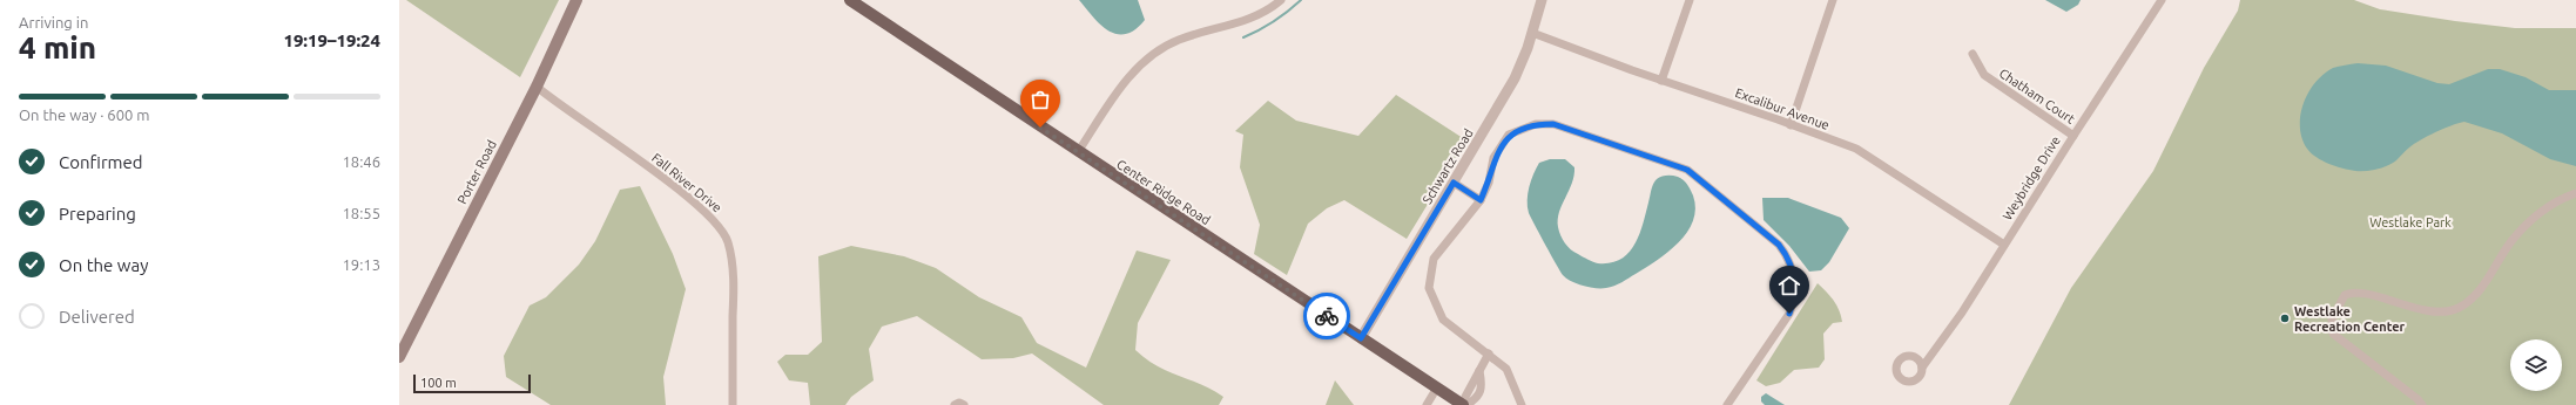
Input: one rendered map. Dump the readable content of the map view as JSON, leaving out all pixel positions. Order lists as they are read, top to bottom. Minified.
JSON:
{"streets":{"main road":["Porter Road","Center Ridge Road"],"street":["Chatham Court","Excalibur Avenue","Schwartz Road","Weybridge Drive","Fall River Drive"]},"crossings":[["Chatham Court","Weybridge Drive"],["Excalibur Avenue","Schwartz Road"],["Excalibur Avenue","Weybridge Drive"],["Schwartz Road","Center Ridge Road"],["Porter Road","Fall River Drive"]],"parks":["Westlake Park"],"places":["Westlake Recreation Center"],"scale_bar":"100 m","page":{"heading":["4 min","Arriving in","19:19–19:24"],"bar":"On the way · 600 m","list":[["Confirmed","18:46"],["Preparing","18:55"],["On the way","19:13"],"Delivered"],"scale":"100 m"}}
